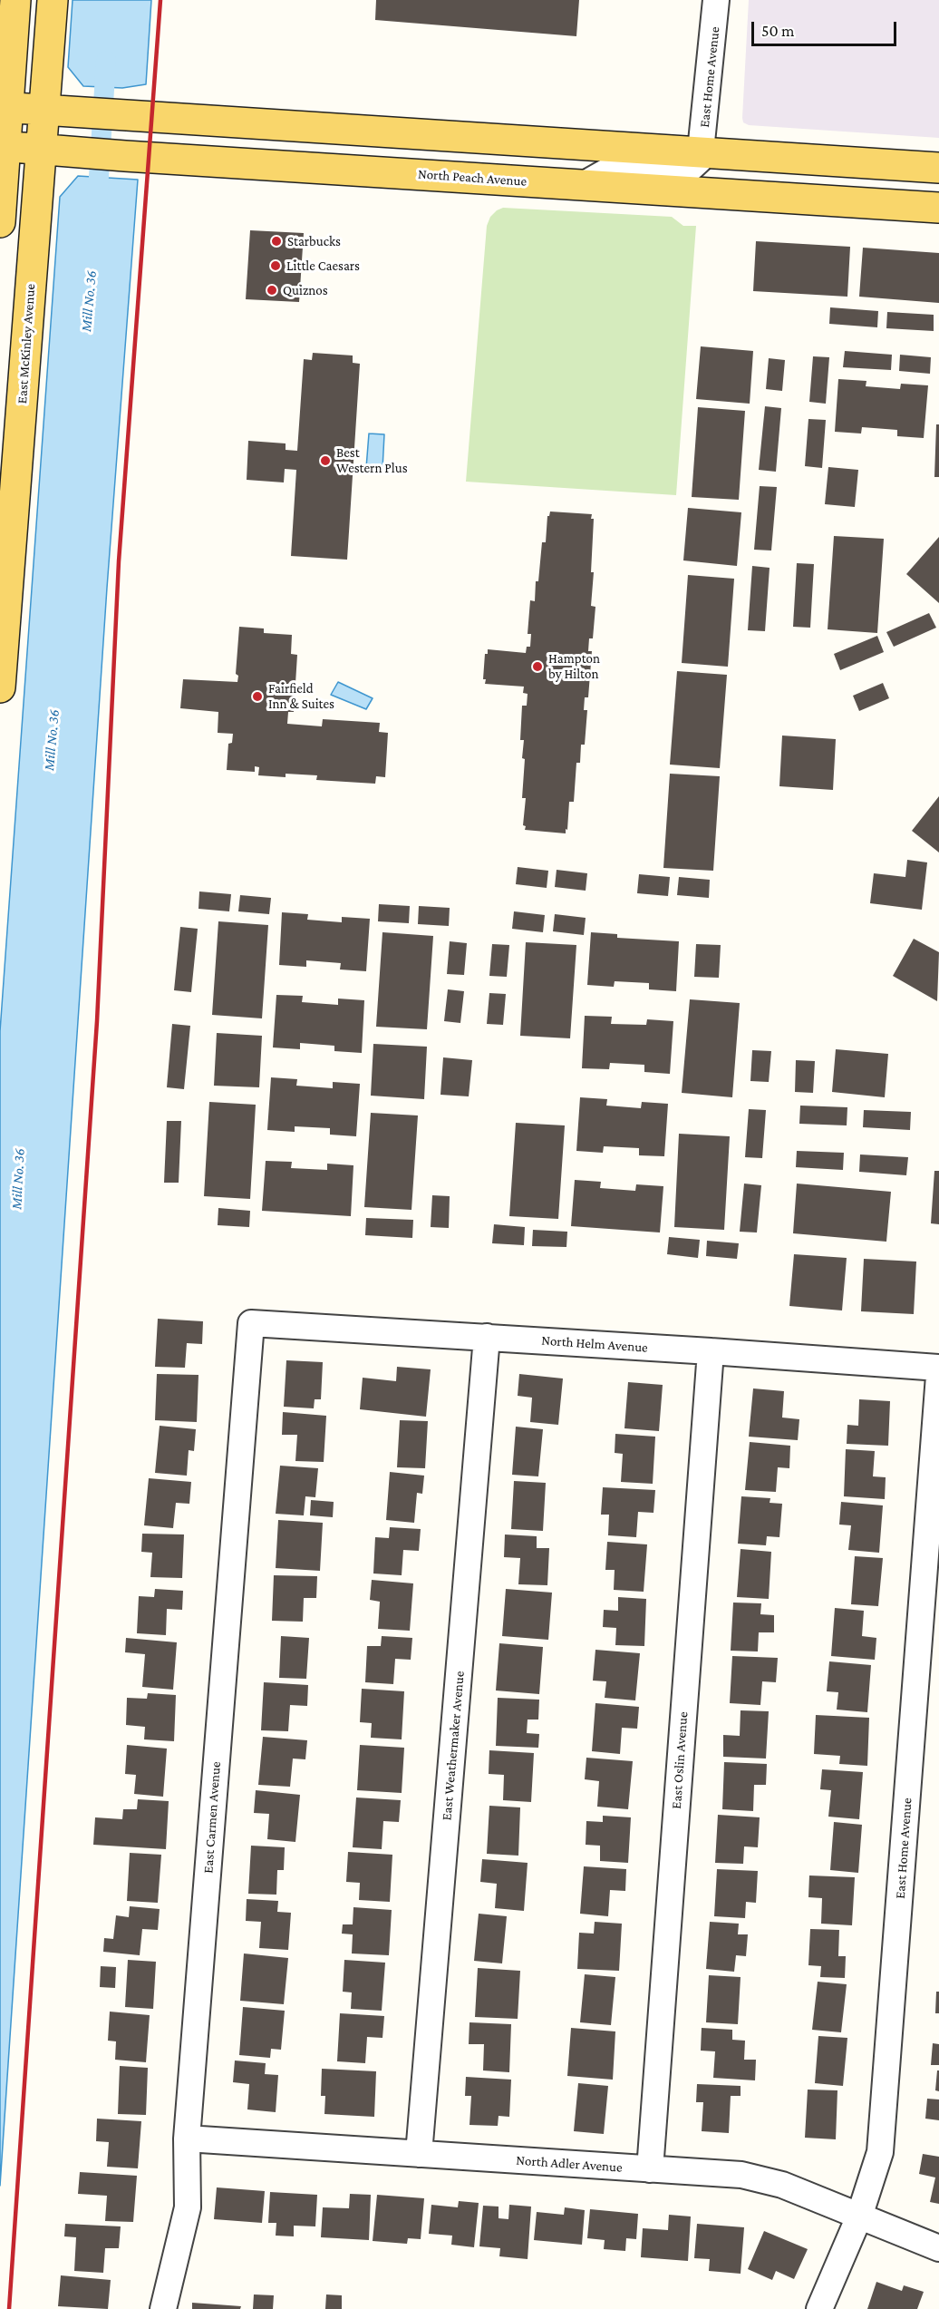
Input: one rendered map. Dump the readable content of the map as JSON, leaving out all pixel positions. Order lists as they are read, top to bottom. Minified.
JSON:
{"streets":{"main road":["North Peach Avenue","East McKinley Avenue"],"street":["East Home Avenue","North Helm Avenue","East Weathermaker Avenue","East Oslin Avenue","East Carmen Avenue","North Adler Avenue"]},"crossings":[["East Home Avenue","North Adler Avenue"],["North Peach Avenue","East McKinley Avenue"],["North Helm Avenue","East Weathermaker Avenue"],["North Helm Avenue","East Oslin Avenue"],["North Helm Avenue","East Carmen Avenue"],["East Weathermaker Avenue","North Adler Avenue"],["East Oslin Avenue","North Adler Avenue"],["East Carmen Avenue","North Adler Avenue"]],"water":["Mill No. 36"],"places":["Starbucks","Little Caesars","Quiznos","Best Western Plus","Hampton by Hilton","Fairfield Inn & Suites"],"scale_bar":"50 m"}
